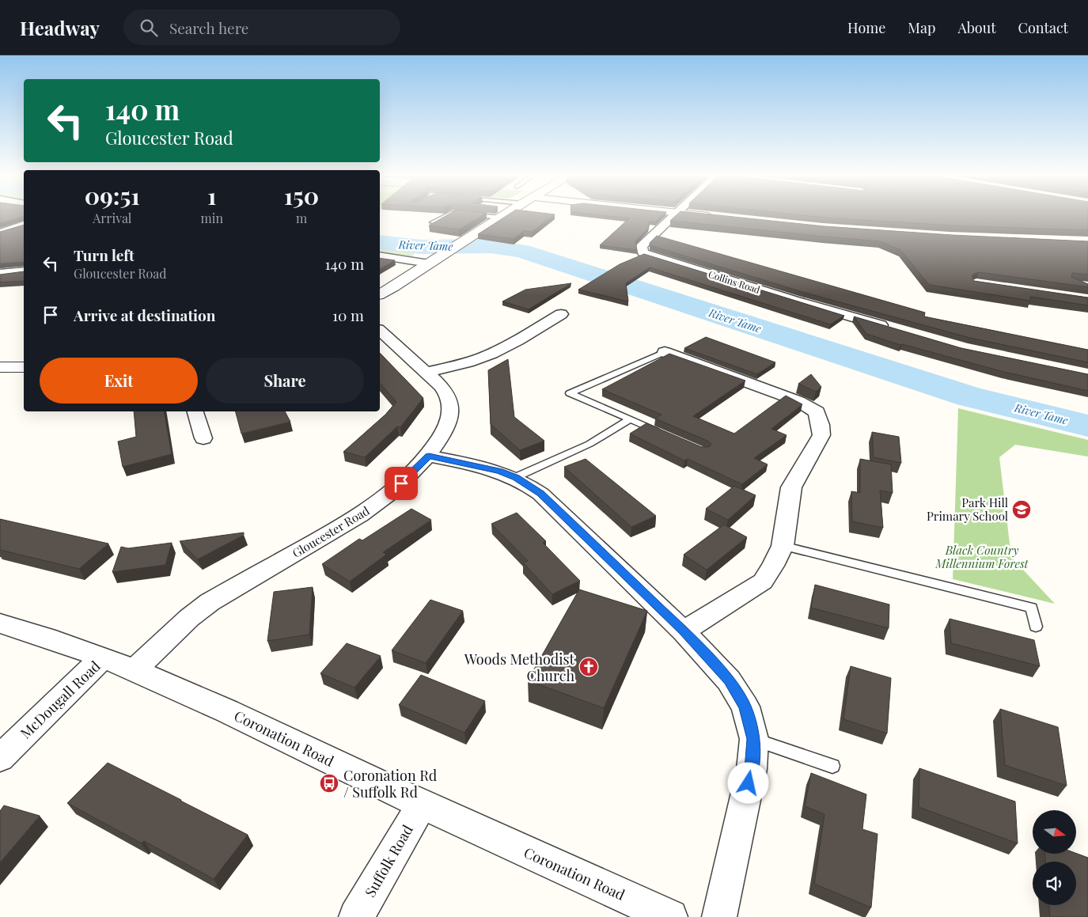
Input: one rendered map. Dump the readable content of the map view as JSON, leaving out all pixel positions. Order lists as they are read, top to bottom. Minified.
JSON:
{"streets":{"street":["Collins Road","Gloucester Road","McDougall Road","Coronation Road","Suffolk Road"]},"crossings":[["Gloucester Road","Coronation Road"],["McDougall Road","Coronation Road"],["Coronation Road","Suffolk Road"]],"water":["River Tame"],"parks":["Black Country Millennium Forest"],"places":{"school or university":["Park Hill Primary School"],"church":["Woods Methodist Church"],"bus stop":["Coronation Rd / Suffolk Rd"]},"north":"right","page":{"header":"Headway","search":"Search here","nav":["Home","Map","About","Contact"],"turn":["140 m","Gloucester Road"],"eta":["09:51","Arrival","1","min","150","m"],"list":[{"name":"Turn left","note":"Gloucester Road","value":"140 m"},{"name":"Arrive at destination","value":"10 m"}],"buttons":["Exit","Share"]}}
